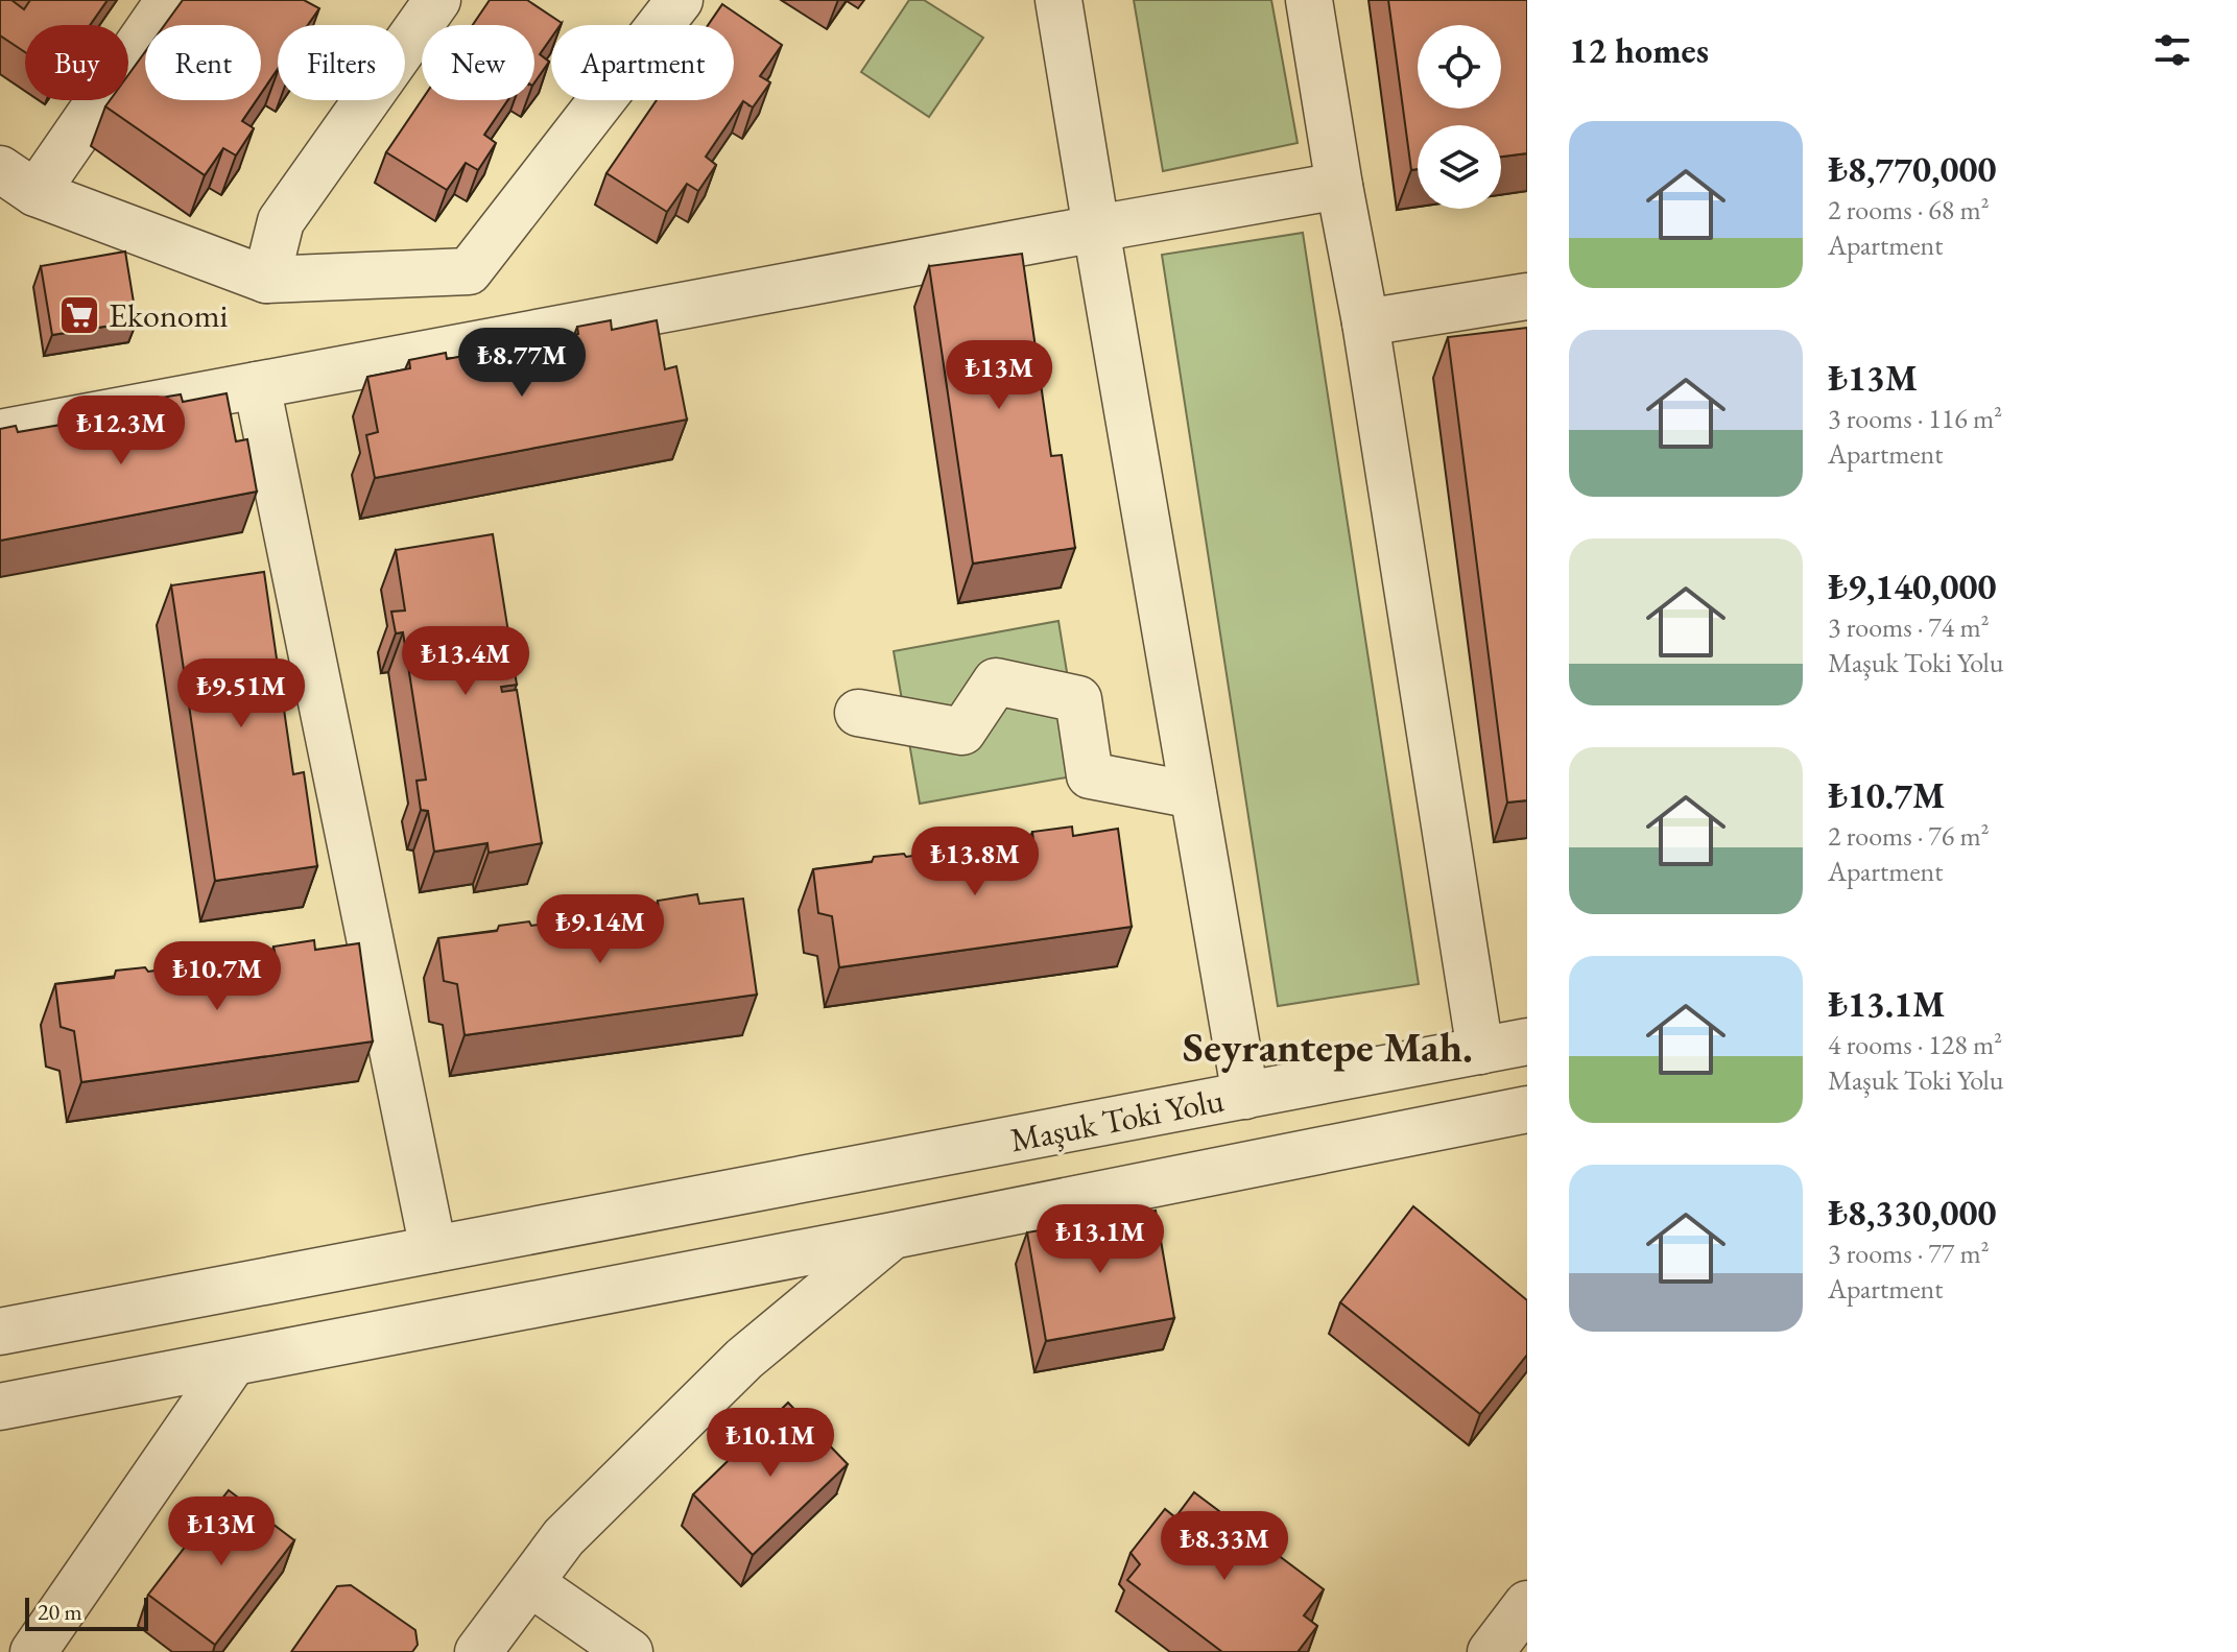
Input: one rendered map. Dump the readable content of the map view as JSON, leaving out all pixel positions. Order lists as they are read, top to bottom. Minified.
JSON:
{"streets":{"street":["Maşuk Toki Yolu"]},"districts":["Seyrantepe Mah."],"places":{"supermarket":["Ekonomi"]},"scale_bar":"20 m","page":{"heading":"12 homes","chip":["Buy","Rent","Filters","New","Apartment"],"list":[{"name":"₺8,770,000","note":"2 rooms · 68 m² · Apartment"},{"name":"₺13M","note":"3 rooms · 116 m² · Apartment"},{"name":"₺9,140,000","note":"3 rooms · 74 m² · Maşuk Toki Yolu"},{"name":"₺10.7M","note":"2 rooms · 76 m² · Apartment"},{"name":"₺13.1M","note":"4 rooms · 128 m² · Maşuk Toki Yolu"},{"name":"₺8,330,000","note":"3 rooms · 77 m² · Apartment"}],"price":["₺8.77M","₺13M","₺12.3M","₺13.4M","₺9.51M","₺13.8M","₺9.14M","₺10.7M","₺13.1M","₺10.1M","₺13M","₺8.33M"],"scale":"20 m"}}
